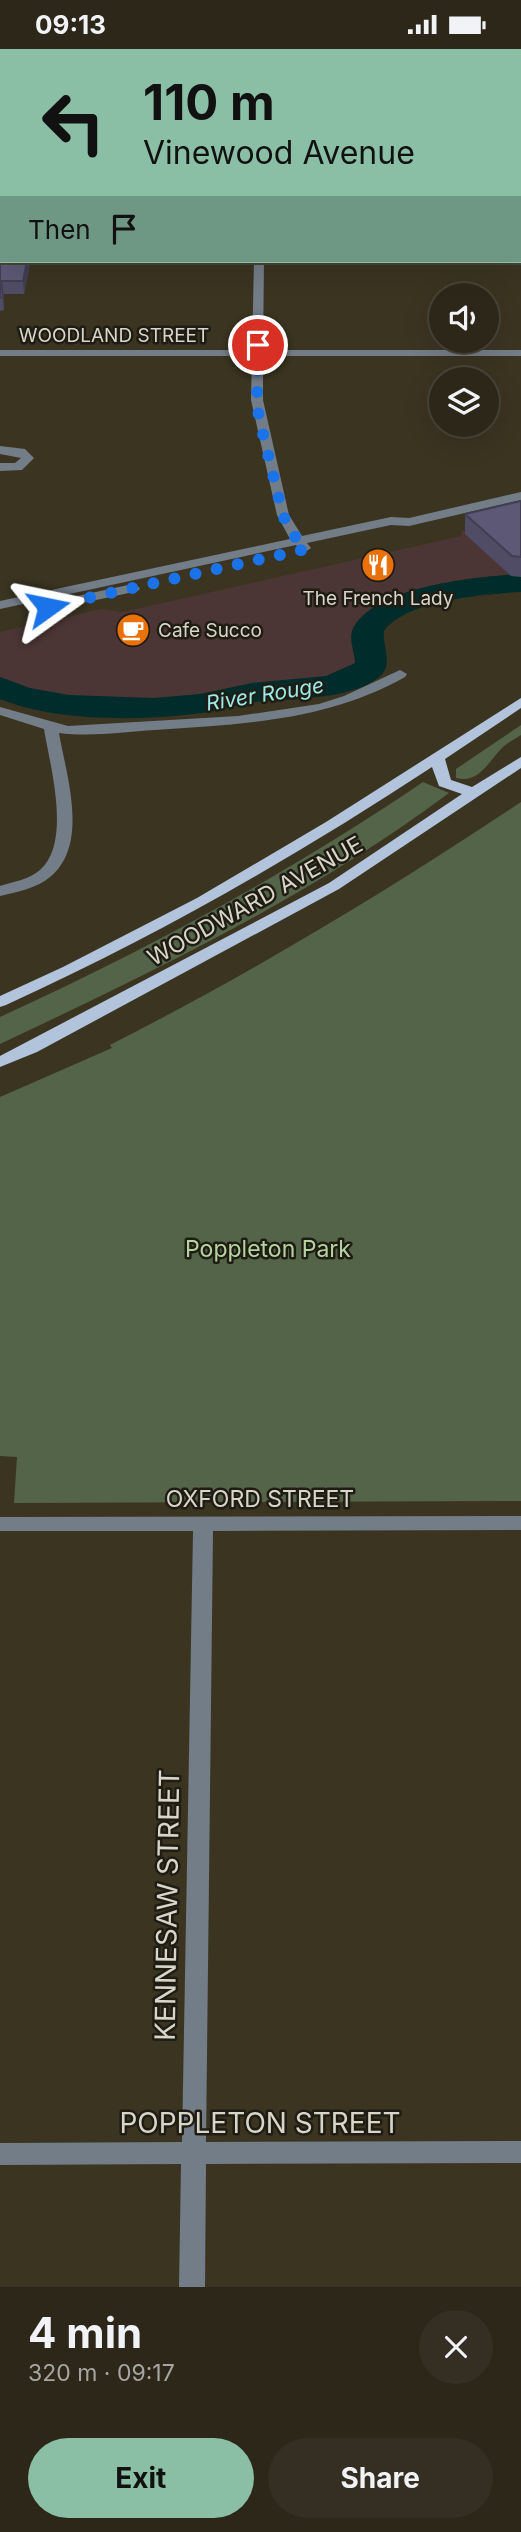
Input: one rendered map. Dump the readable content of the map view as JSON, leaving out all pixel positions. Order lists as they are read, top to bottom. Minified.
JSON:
{"streets":{"main road":["WOODWARD AVENUE"],"street":["WOODLAND STREET","OXFORD STREET","KENNESAW STREET","POPPLETON STREET"]},"crossings":[["OXFORD STREET","KENNESAW STREET"],["KENNESAW STREET","POPPLETON STREET"]],"water":["River Rouge"],"parks":["Poppleton Park"],"places":{"restaurant":["The French Lady"],"cafe":["Cafe Succo"]},"page":{"status":"09:13","turn":["110 m","Vinewood Avenue"],"then":"Then","heading":["4 min","320 m · 09:17"],"buttons":["Exit","Share"]}}
